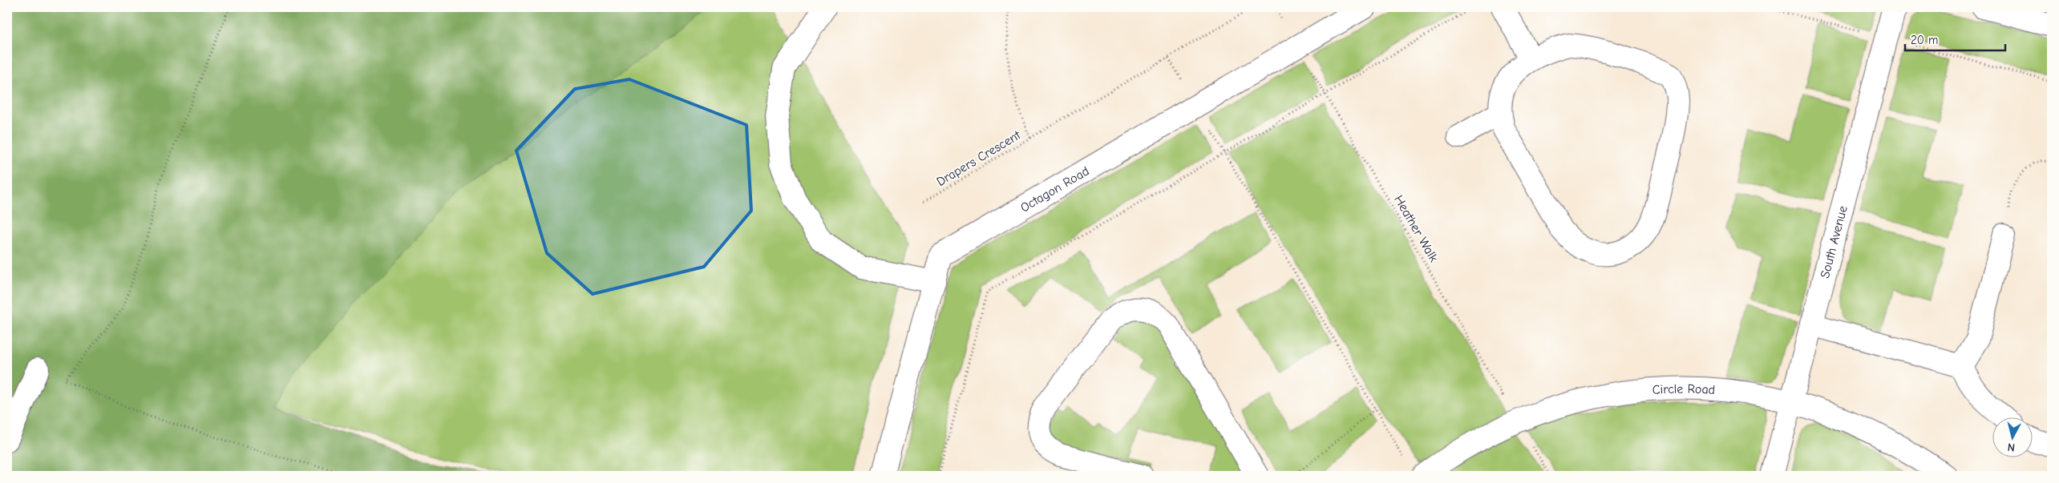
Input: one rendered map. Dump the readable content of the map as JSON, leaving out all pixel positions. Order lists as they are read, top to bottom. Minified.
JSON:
{"streets":{"street":["Octagon Road","South Avenue","Circle Road"],"path":["Drapers Crescent","Heather Walk"]},"crossings":[["Octagon Road","Heather Walk"],["Heather Walk","Circle Road"],["South Avenue","Circle Road"]],"scale_bar":"20 m","north":"bottom"}
